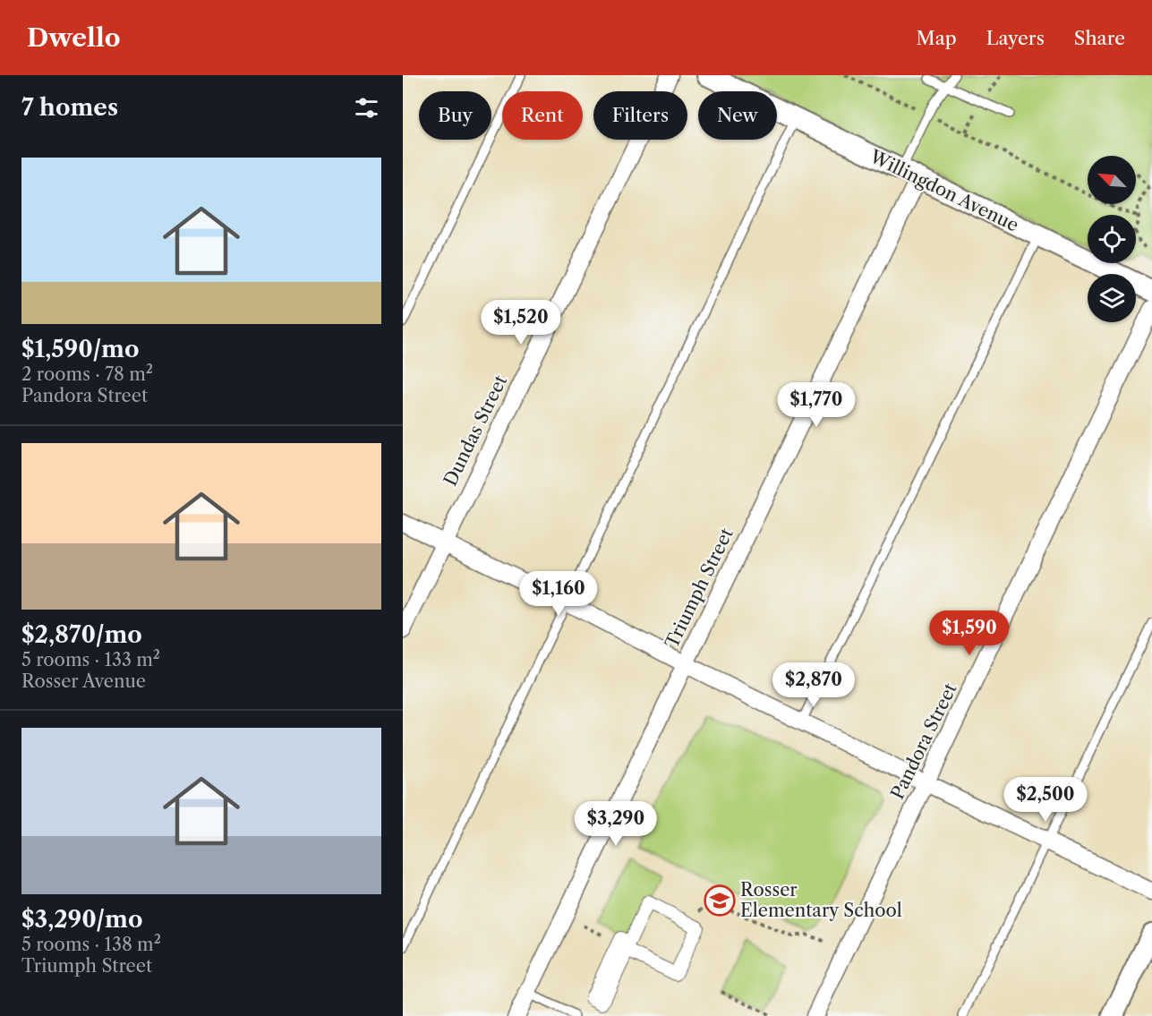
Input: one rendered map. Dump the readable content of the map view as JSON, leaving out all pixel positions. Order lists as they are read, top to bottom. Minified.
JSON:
{"streets":{"street":["Willingdon Avenue","Dundas Street","Triumph Street","Pandora Street"]},"crossings":[["Willingdon Avenue","Triumph Street"]],"places":{"school or university":["Rosser Elementary School"]},"north":"top left","page":{"header":"Dwello","nav":["Map","Layers","Share"],"heading":"7 homes","chip":["Buy","Rent","Filters","New"],"list":[{"name":"$1,590/mo","note":"2 rooms · 78 m² · Pandora Street"},{"name":"$2,870/mo","note":"5 rooms · 133 m² · Rosser Avenue"},{"name":"$3,290/mo","note":"5 rooms · 138 m² · Triumph Street"}],"price":["$1,520","$1,770","$1,160","$1,590","$2,870","$2,500","$3,290"]}}
